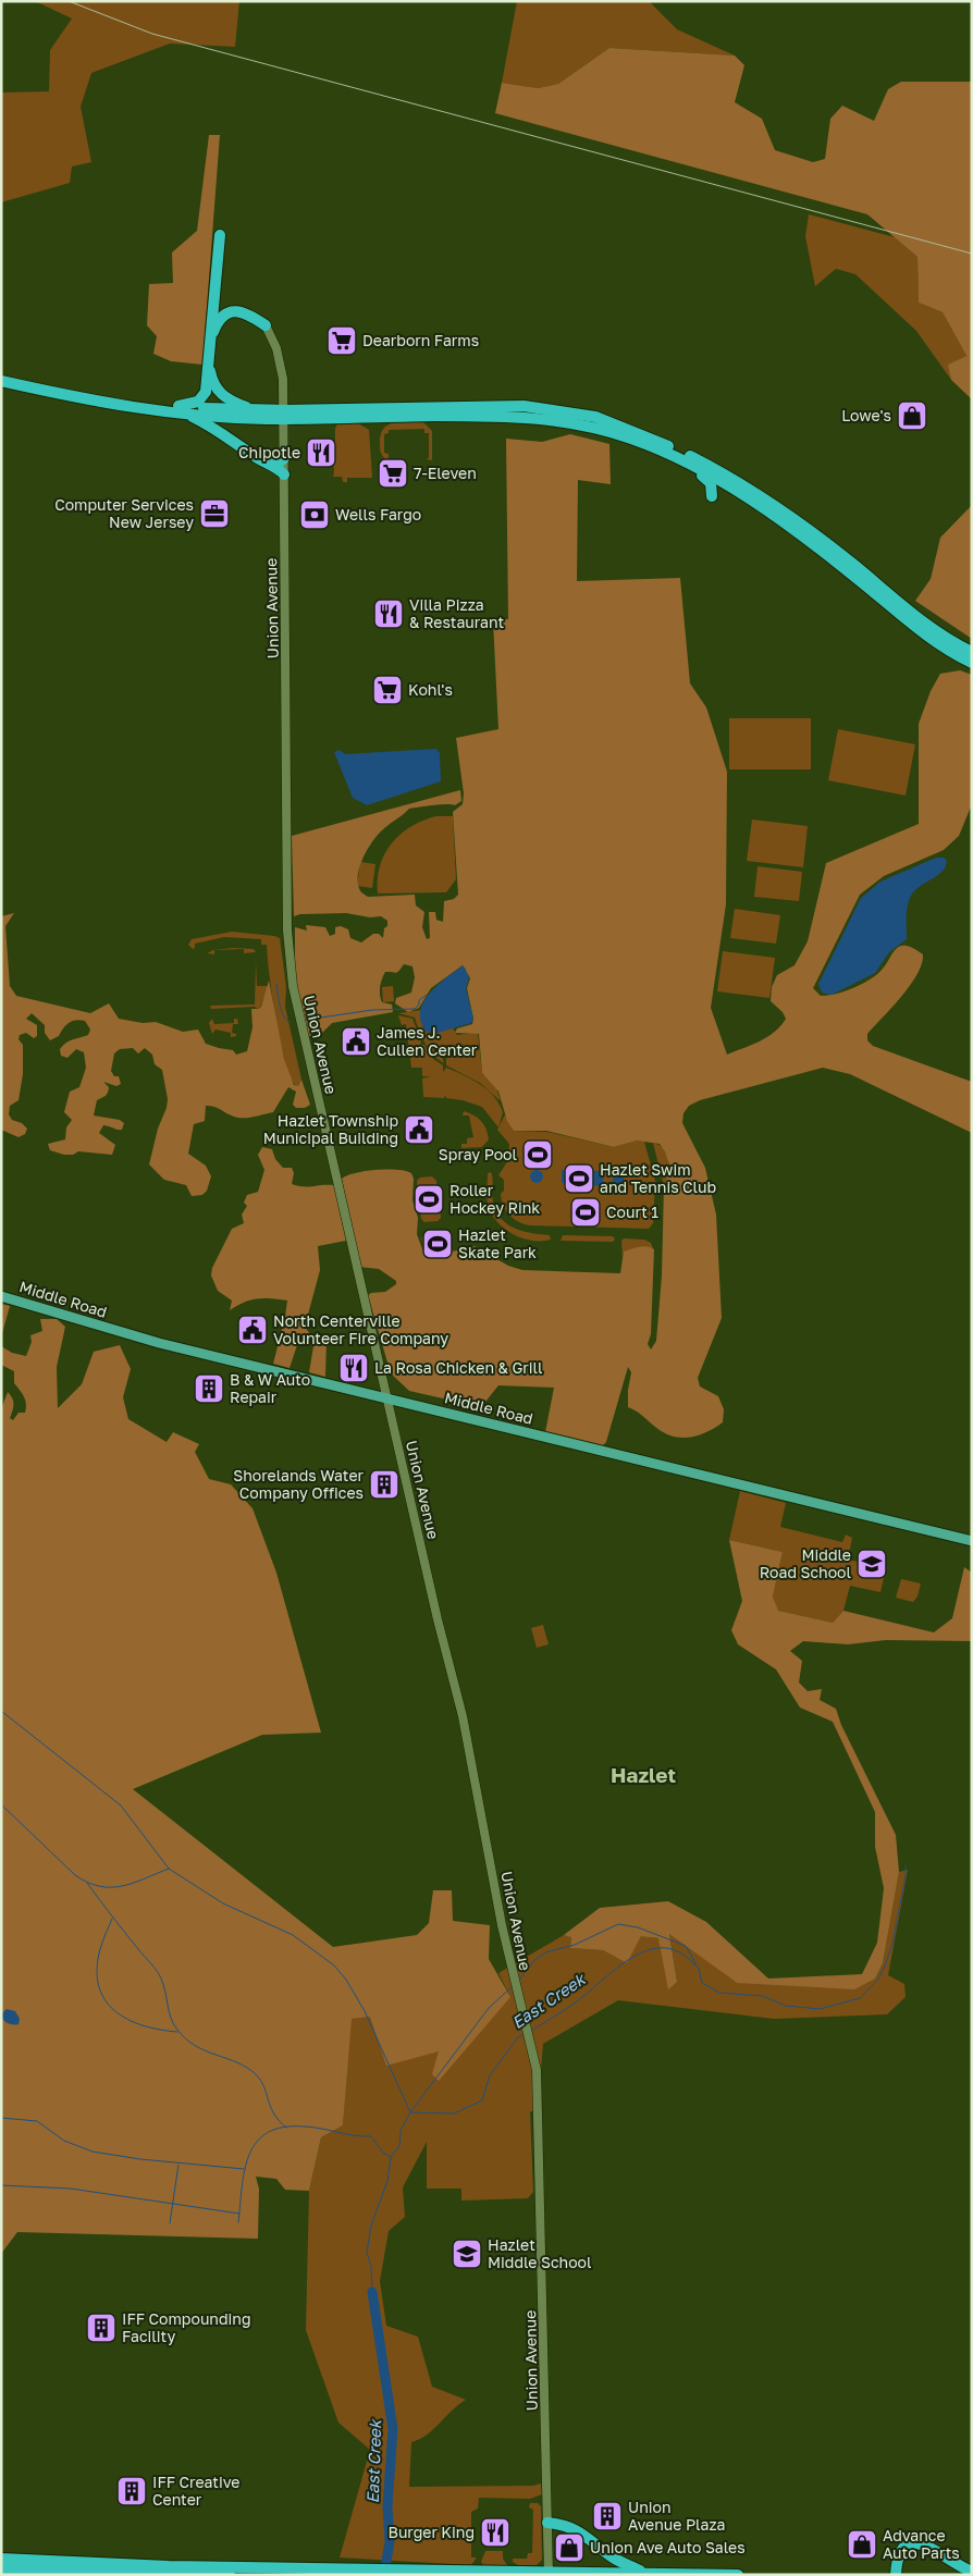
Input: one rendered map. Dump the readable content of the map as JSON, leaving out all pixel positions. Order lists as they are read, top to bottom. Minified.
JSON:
{"streets":{"main road":["Middle Road"],"street":["Union Avenue"]},"crossings":[["Union Avenue","Middle Road"]],"districts":["Hazlet"],"water":["East Creek"],"places":{"supermarket":["Dearborn Farms","7-Eleven","Kohl's"],"shop":["Lowe's","Advance Auto Parts","Union Ave Auto Sales"],"restaurant":["Chipotle","Villa Pizza & Restaurant","La Rosa Chicken & Grill","Burger King"],"office":["Computer Services New Jersey"],"bank":["Wells Fargo"],"public building":["James J. Cullen Center","Hazlet Township Municipal Building","North Centerville Volunteer Fire Company"],"sports":["Spray Pool","Hazlet Swim and Tennis Club","Roller Hockey Rink","Court 1","Hazlet Skate Park"],"building":["B & W Auto Repair","Shorelands Water Company Offices","IFF Compounding Facility","IFF Creative Center","Union Avenue Plaza"],"school or university":["Middle Road School","Hazlet Middle School"]}}
